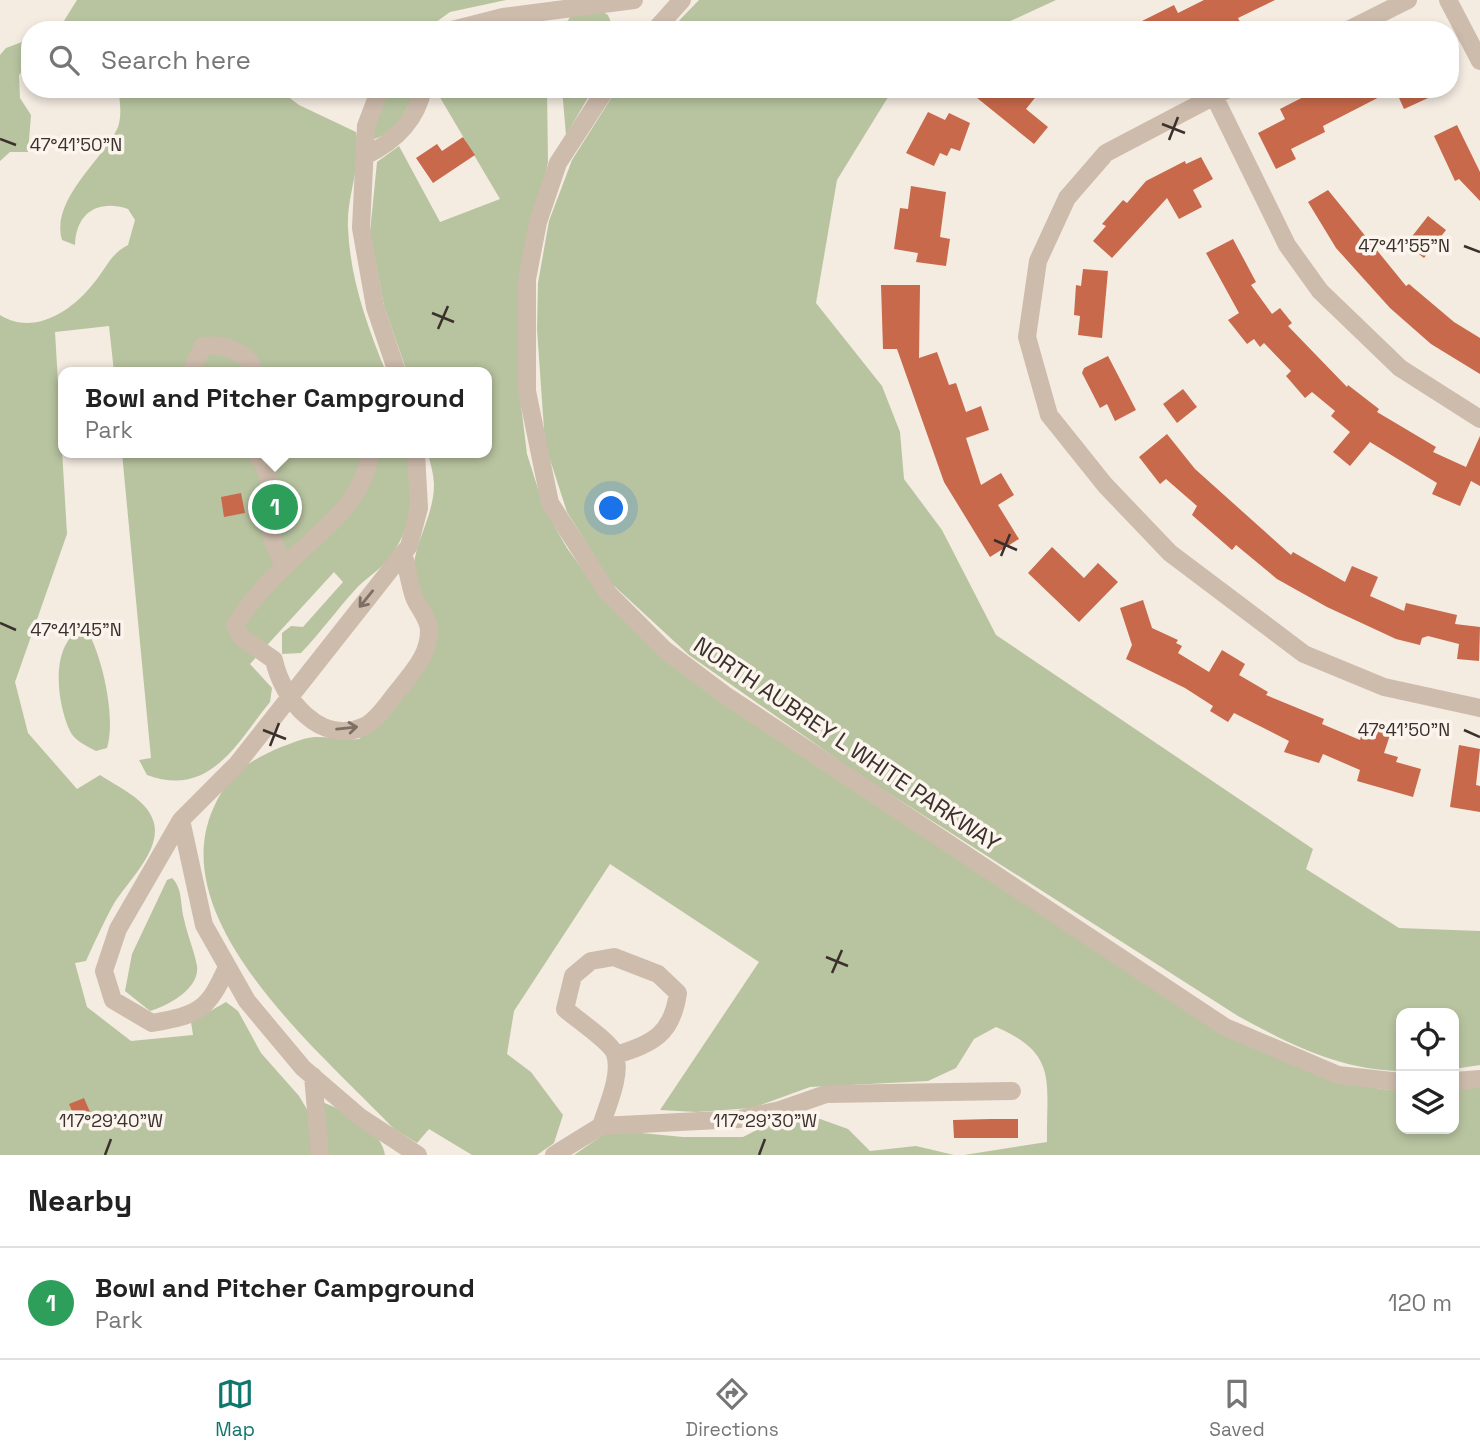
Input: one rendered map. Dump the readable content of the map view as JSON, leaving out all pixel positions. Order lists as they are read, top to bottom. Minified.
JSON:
{"streets":{"street":["NORTH AUBREY L WHITE PARKWAY"]},"page":{"search":"Search here","popup":["Bowl and Pitcher Campground","Park"],"pins":"1","heading":"Nearby","list":[{"mark":"1","name":"Bowl and Pitcher Campground","note":"Park","value":"120 m"}],"nav":["Map","Directions","Saved"]},"coordinates":["47°41'50\"N","47°41'55\"N","47°41'45\"N","117°29'40\"W","117°29'30\"W"]}
